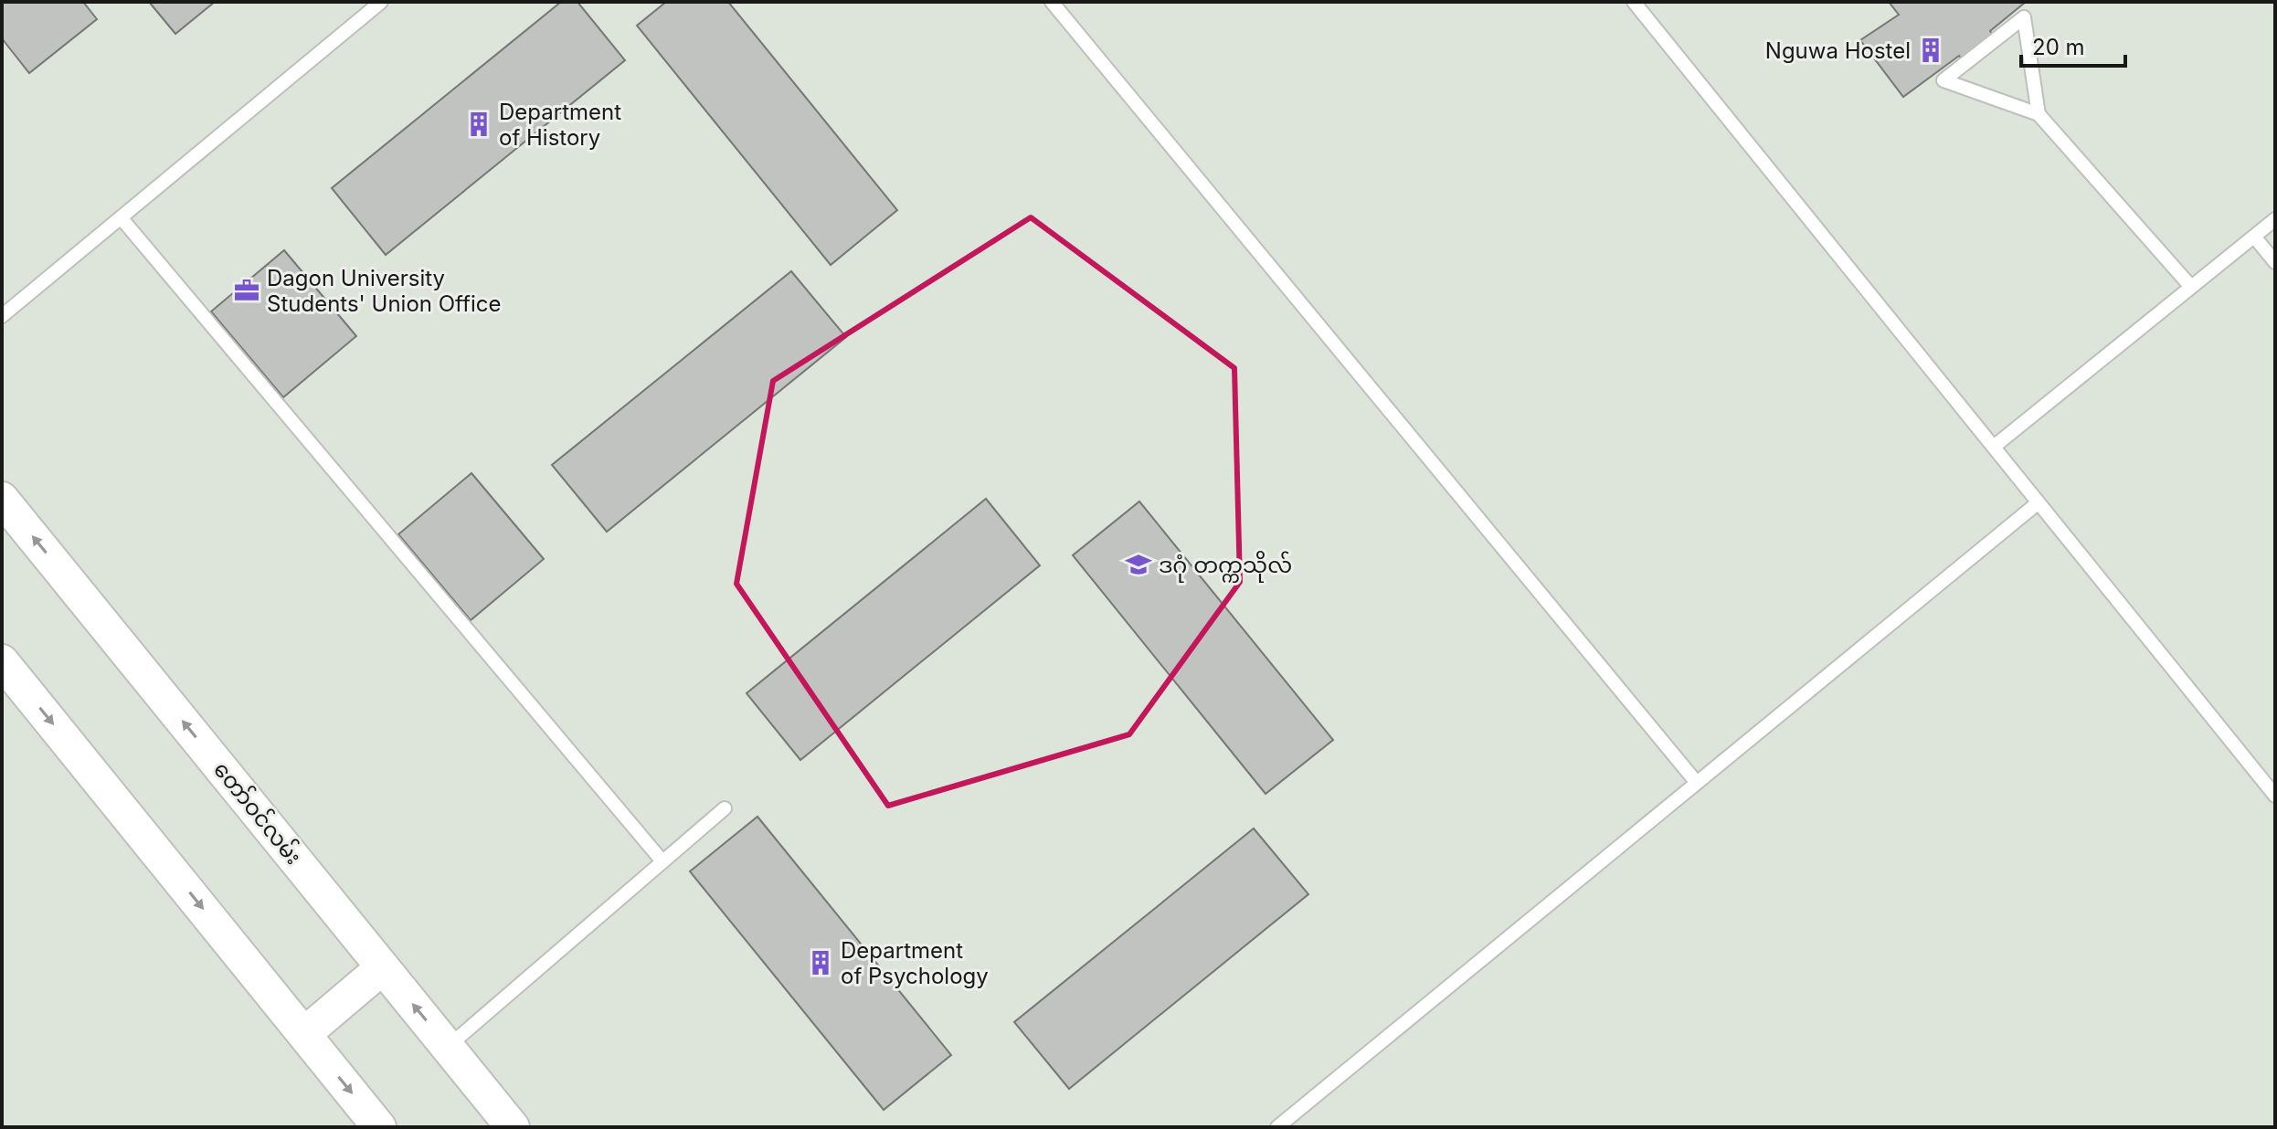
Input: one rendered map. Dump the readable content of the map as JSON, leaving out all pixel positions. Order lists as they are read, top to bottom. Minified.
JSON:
{"streets":{"street":["တော်ဝင်လမ်း"]},"places":{"building":["Nguwa Hostel","Department of History","Department of Psychology"],"office":["Dagon University Students' Union Office"],"school or university":["ဒဂုံ တက္ကသိုလ်"]},"scale_bar":"20 m"}
